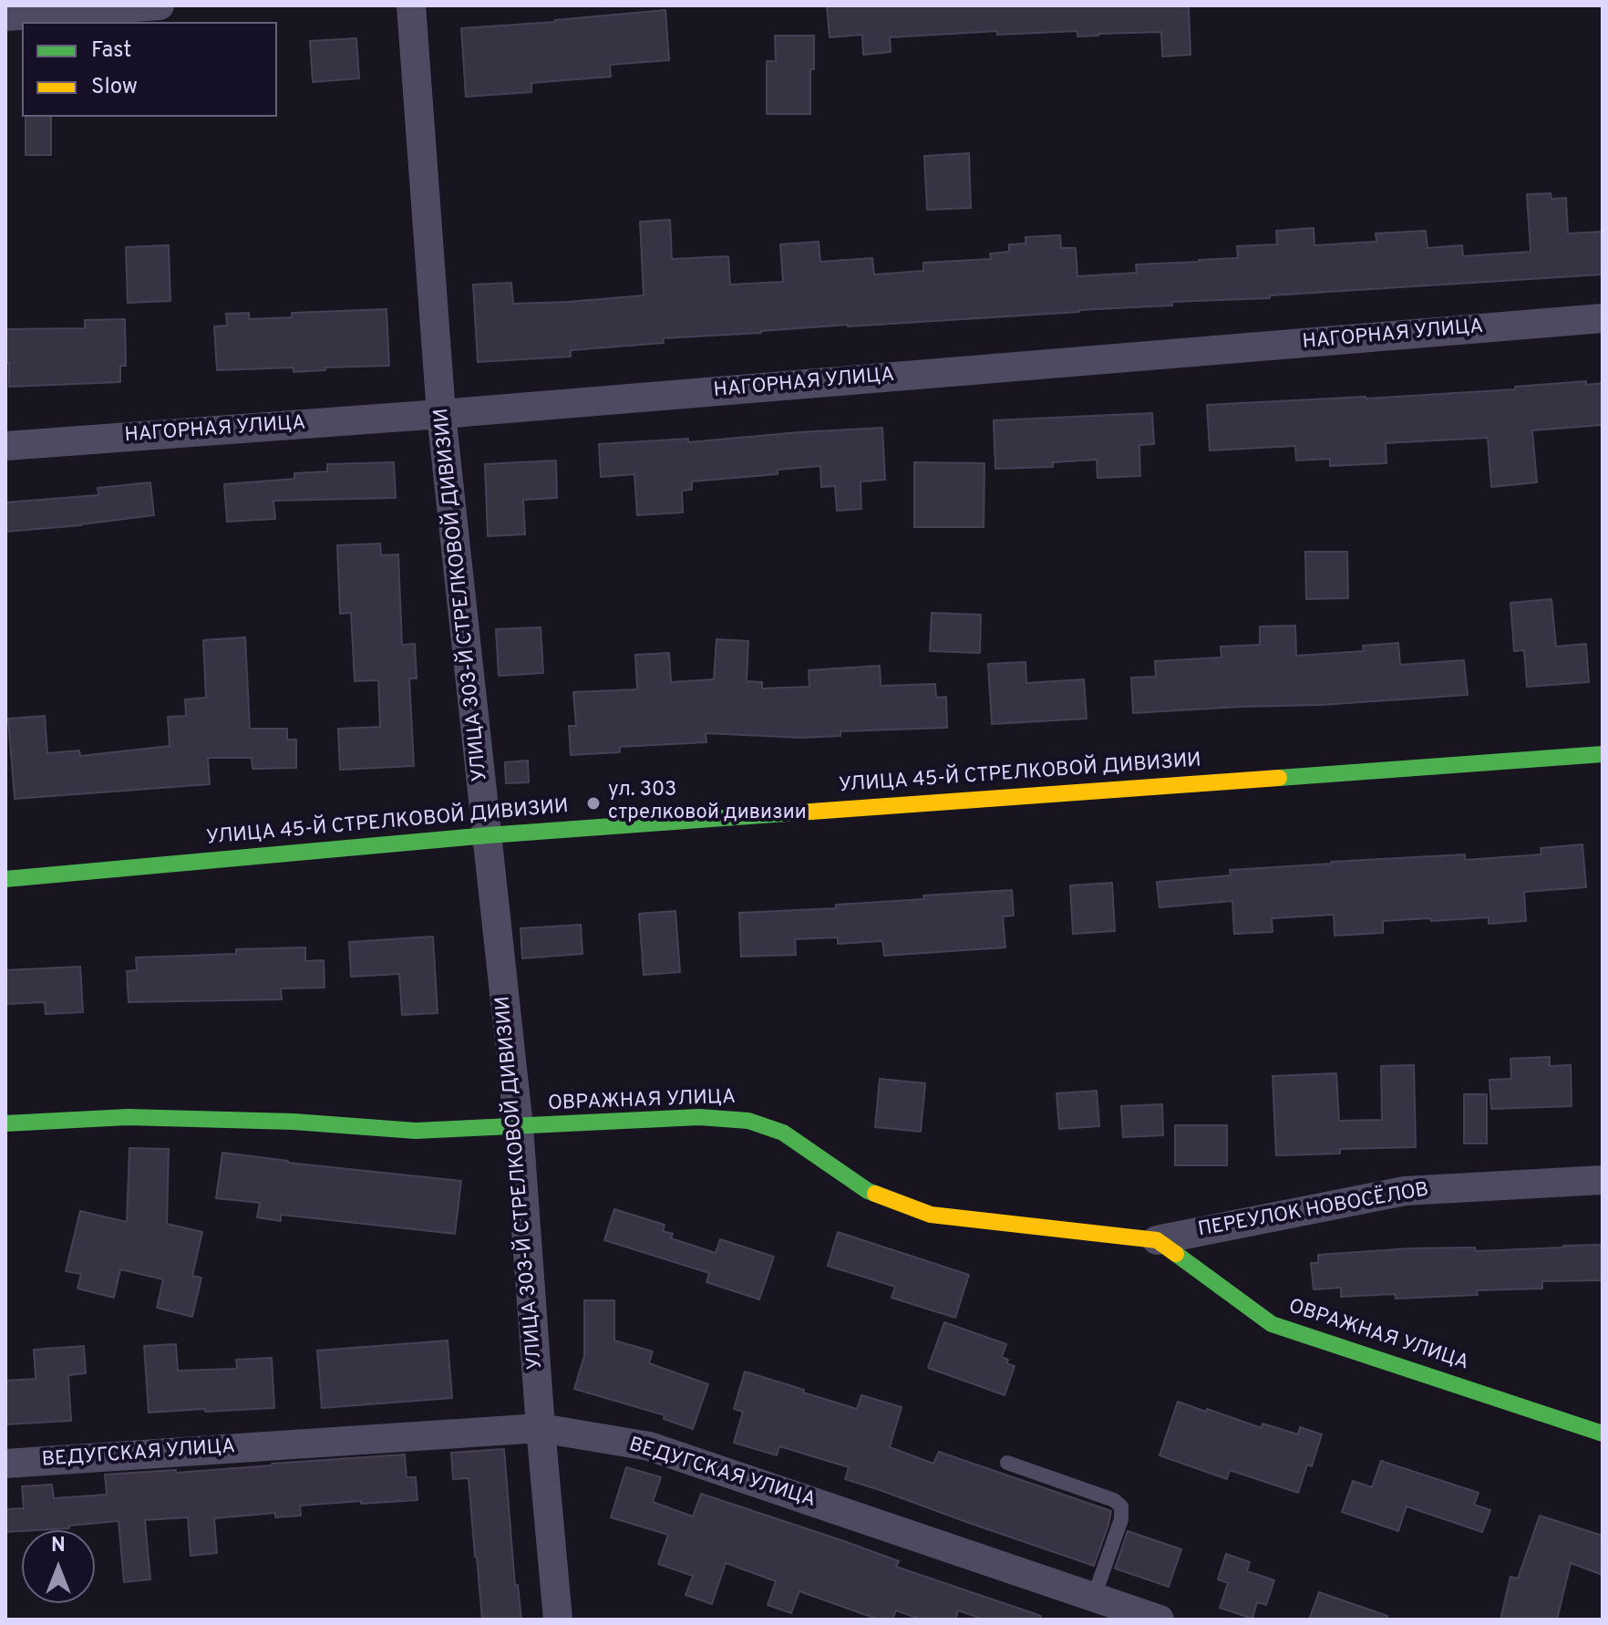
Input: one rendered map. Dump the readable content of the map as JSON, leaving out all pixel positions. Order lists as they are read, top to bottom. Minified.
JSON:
{"streets":{"street":["НАГОРНАЯ УЛИЦА","УЛИЦА 303-Й СТРЕЛКОВОЙ ДИВИЗИИ","УЛИЦА 45-Й СТРЕЛКОВОЙ ДИВИЗИИ","ОВРАЖНАЯ УЛИЦА","ПЕРЕУЛОК НОВОСЁЛОВ","ВЕДУГСКАЯ УЛИЦА"]},"crossings":[["НАГОРНАЯ УЛИЦА","УЛИЦА 303-Й СТРЕЛКОВОЙ ДИВИЗИИ"],["УЛИЦА 303-Й СТРЕЛКОВОЙ ДИВИЗИИ","УЛИЦА 45-Й СТРЕЛКОВОЙ ДИВИЗИИ"],["УЛИЦА 303-Й СТРЕЛКОВОЙ ДИВИЗИИ","ОВРАЖНАЯ УЛИЦА"],["УЛИЦА 303-Й СТРЕЛКОВОЙ ДИВИЗИИ","ВЕДУГСКАЯ УЛИЦА"],["ОВРАЖНАЯ УЛИЦА","ПЕРЕУЛОК НОВОСЁЛОВ"]],"places":["ул. 303 стрелковой дивизии"],"legend":["Fast","Slow"],"north":"top"}
